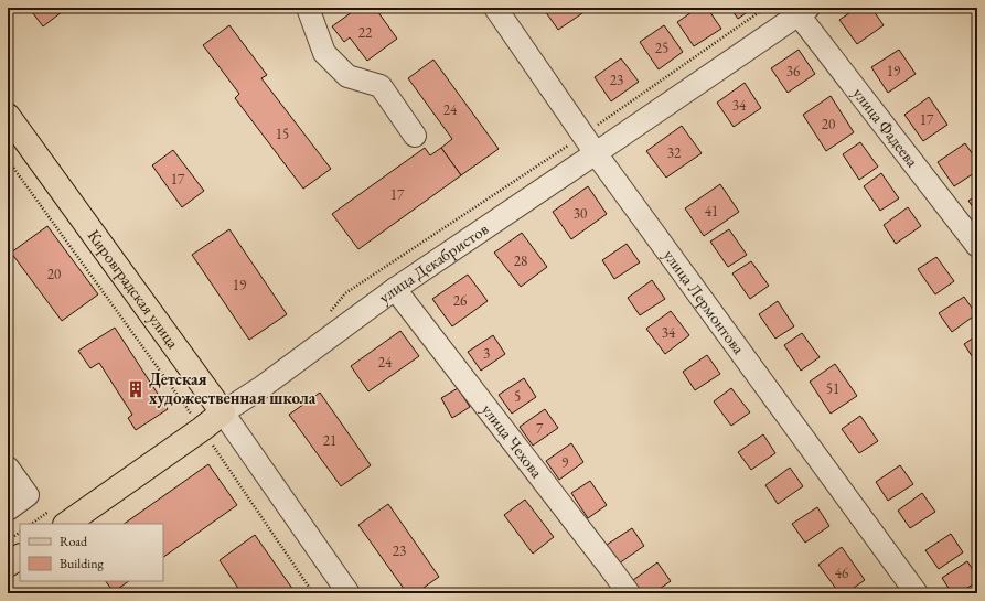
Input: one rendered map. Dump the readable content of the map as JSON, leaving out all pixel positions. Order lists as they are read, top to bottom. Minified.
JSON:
{"streets":{"main road":["улица Декабристов","Кировградская улица"],"street":["улица Фадеева","улица Лермонтова","улица Чехова"]},"crossings":[["улица Фадеева","улица Декабристов"],["улица Декабристов","Кировградская улица"],["улица Декабристов","улица Лермонтова"],["улица Декабристов","улица Чехова"]],"places":{"building":["Детская художественная школа"]},"house_numbers":["22","25","36","19","23","34","24","17","20","15","32","17","17","41","30","28","20","19","26","34","3","24","51","5","7","21","9","23","46"],"legend":["Road","Building"]}
